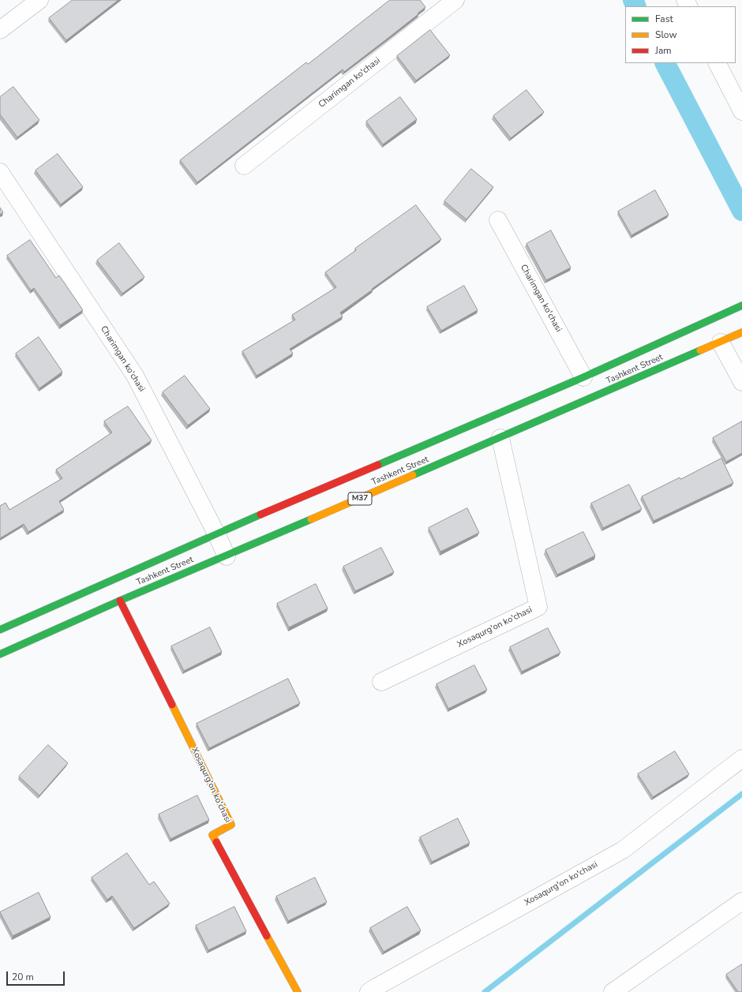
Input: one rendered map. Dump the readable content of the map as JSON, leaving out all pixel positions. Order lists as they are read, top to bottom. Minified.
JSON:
{"streets":{"main road":["Tashkent Street","M37","Xosaqurg'on ko'chasi"],"street":["Charimgan ko'chasi"]},"crossings":[["Charimgan ko'chasi","Tashkent Street"],["Tashkent Street","M37"],["Tashkent Street","Xosaqurg'on ko'chasi"]],"legend":["Fast","Slow","Jam"],"scale_bar":"20 m"}
